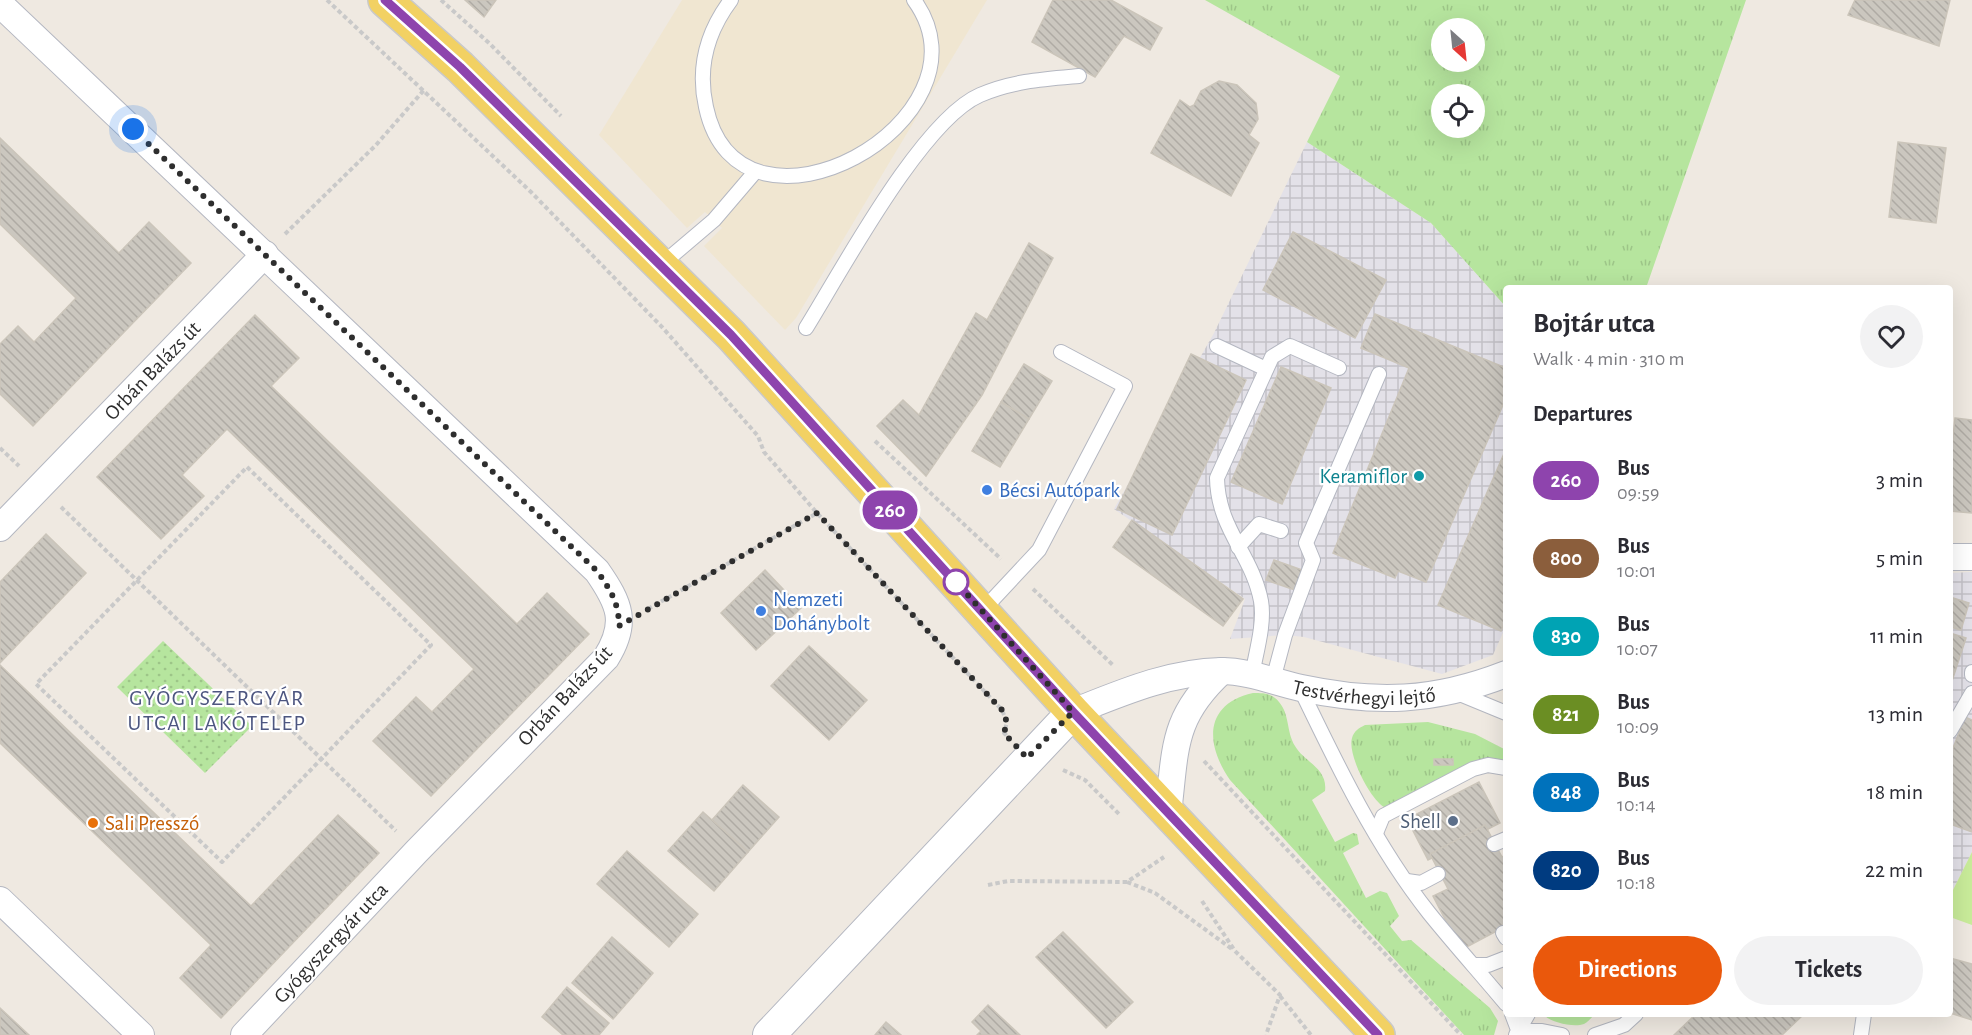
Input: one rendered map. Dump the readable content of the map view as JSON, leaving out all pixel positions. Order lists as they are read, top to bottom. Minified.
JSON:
{"streets":{"street":["Orbán Balázs út","Testvérhegyi lejtő","Gyógyszergyár utca"]},"crossings":[["Orbán Balázs út","Gyógyszergyár utca"]],"districts":["GYÓGYSZERGYÁR UTCAI LAKÓTELEP"],"places":["Keramiflor","Bécsi Autópark","Nemzeti Dohánybolt","Shell","Sali Presszó"],"lines":["bus line 260"],"north":"bottom right","page":{"on_map":"260","heading":[["Bojtár utca","Walk · 4 min · 310 m"],"Departures"],"list":[{"mark":"260","name":"Bus","note":"09:59","value":"3 min"},{"mark":"800","name":"Bus","note":"10:01","value":"5 min"},{"mark":"830","name":"Bus","note":"10:07","value":"11 min"},{"mark":"821","name":"Bus","note":"10:09","value":"13 min"},{"mark":"848","name":"Bus","note":"10:14","value":"18 min"},{"mark":"820","name":"Bus","note":"10:18","value":"22 min"}],"buttons":["Directions","Tickets"]}}
